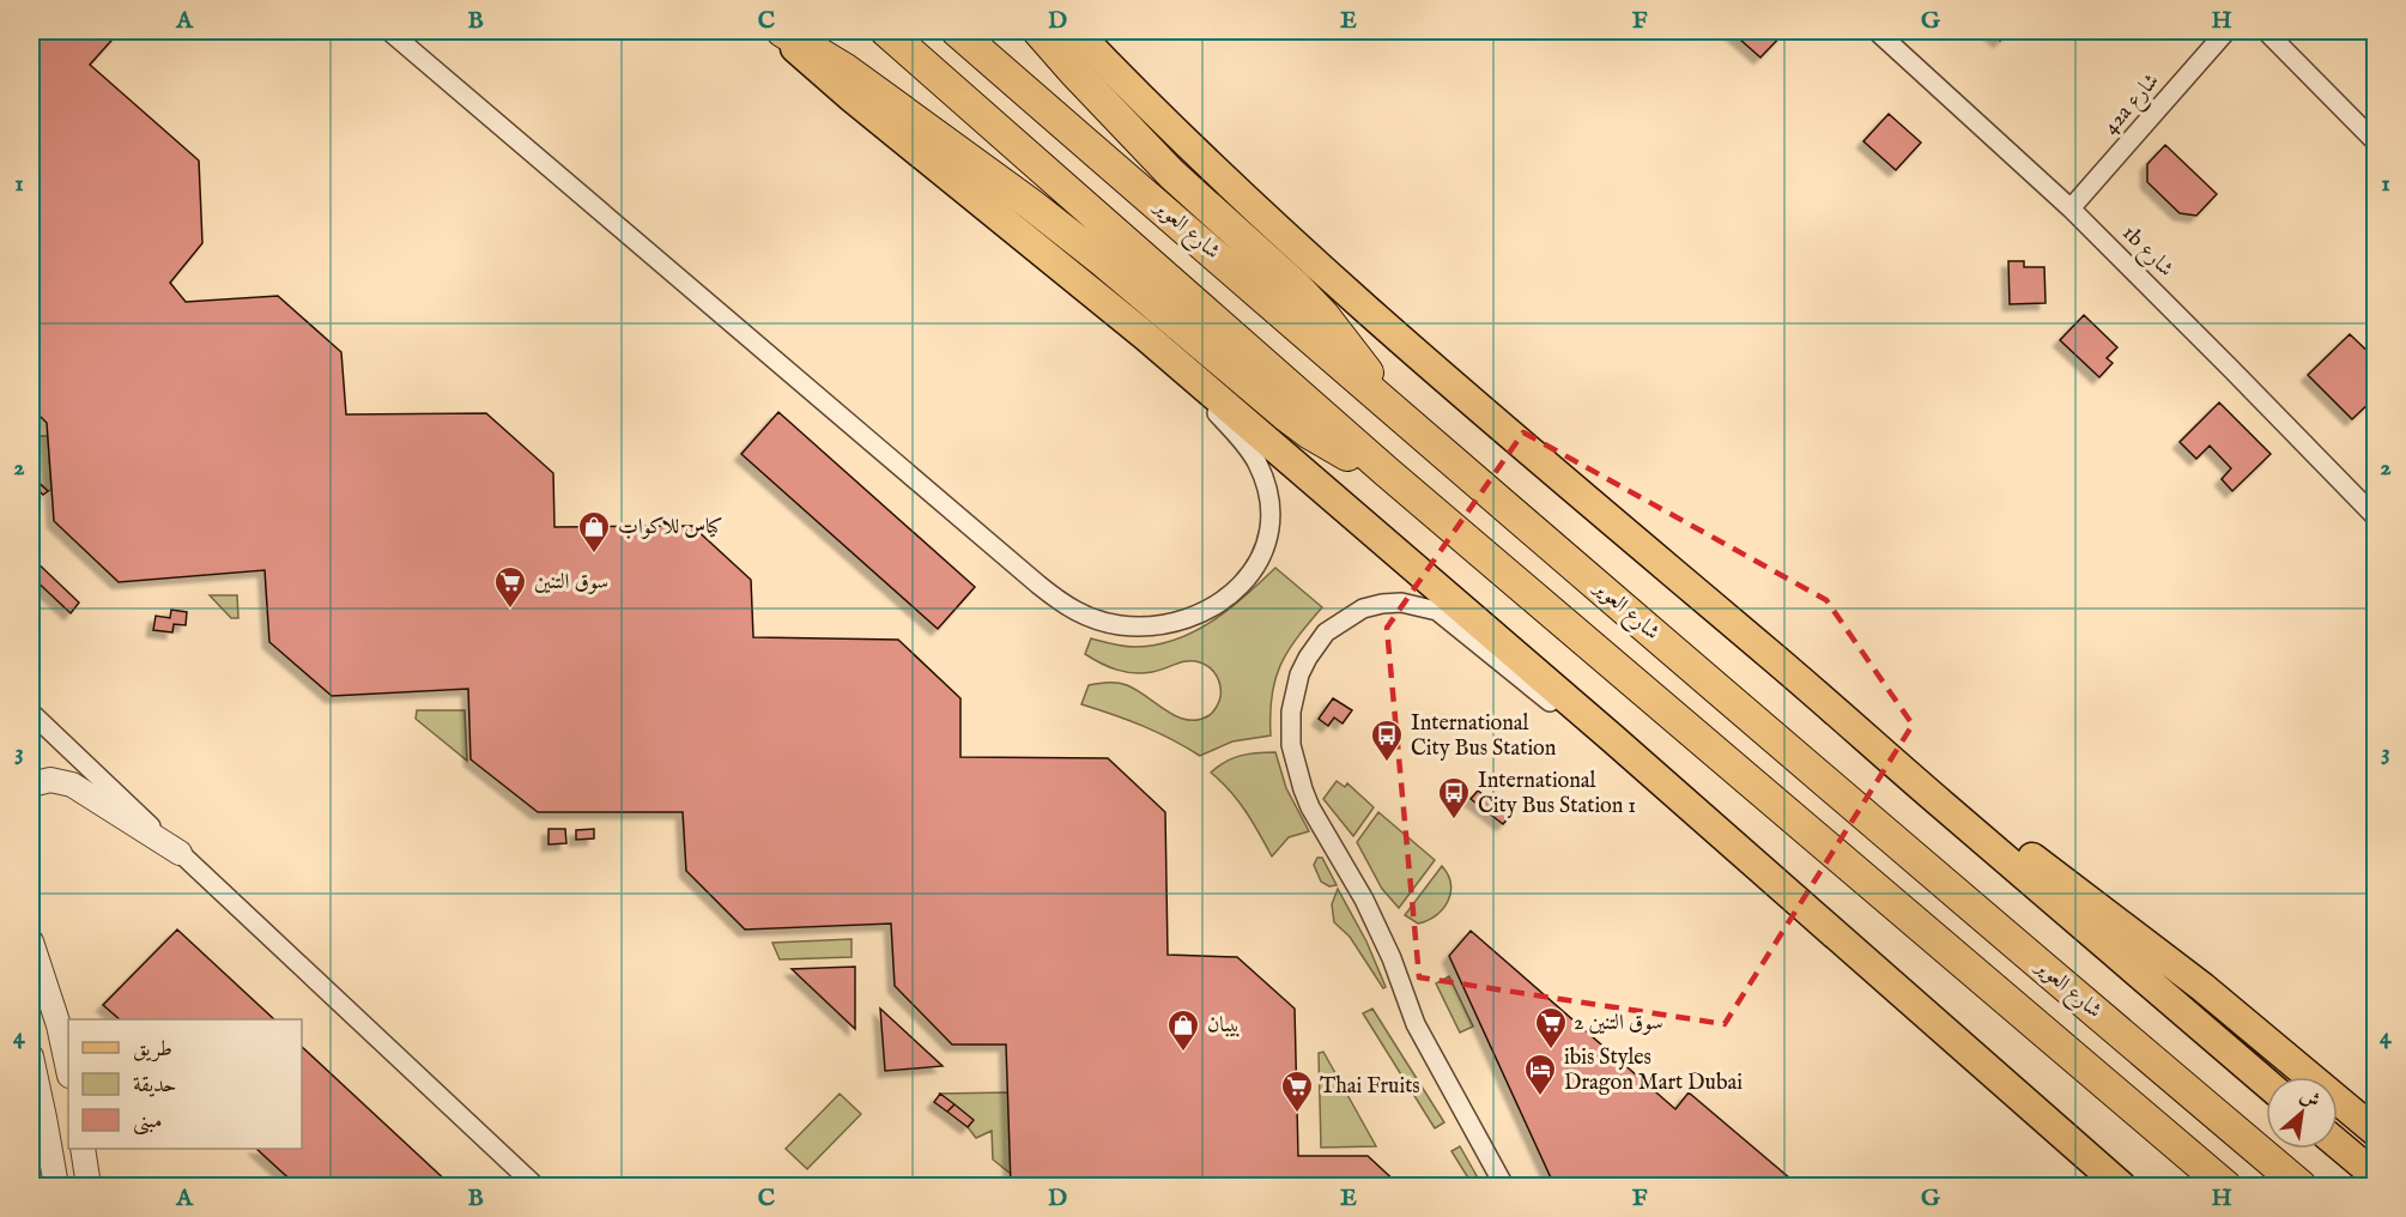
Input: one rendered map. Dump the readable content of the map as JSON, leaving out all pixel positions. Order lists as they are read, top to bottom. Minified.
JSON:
{"streets":{"highway":["شارع العوير"],"street":["42a شارع","1b شارع"]},"crossings":[["42a شارع","1b شارع"]],"places":{"shop":["كياس للاكواب","بيبان"],"supermarket":["سوق التنين","سوق التنين 2","Thai Fruits"],"bus stop":["International City Bus Station","International City Bus Station 1"],"hotel":["ibis Styles Dragon Mart Dubai"]},"legend":["طريق","حديقة","مبنى"],"north":"top right","grid":{"columns":["A","B","C","D","E","F","G","H"],"rows":["1","2","3","4"]}}
